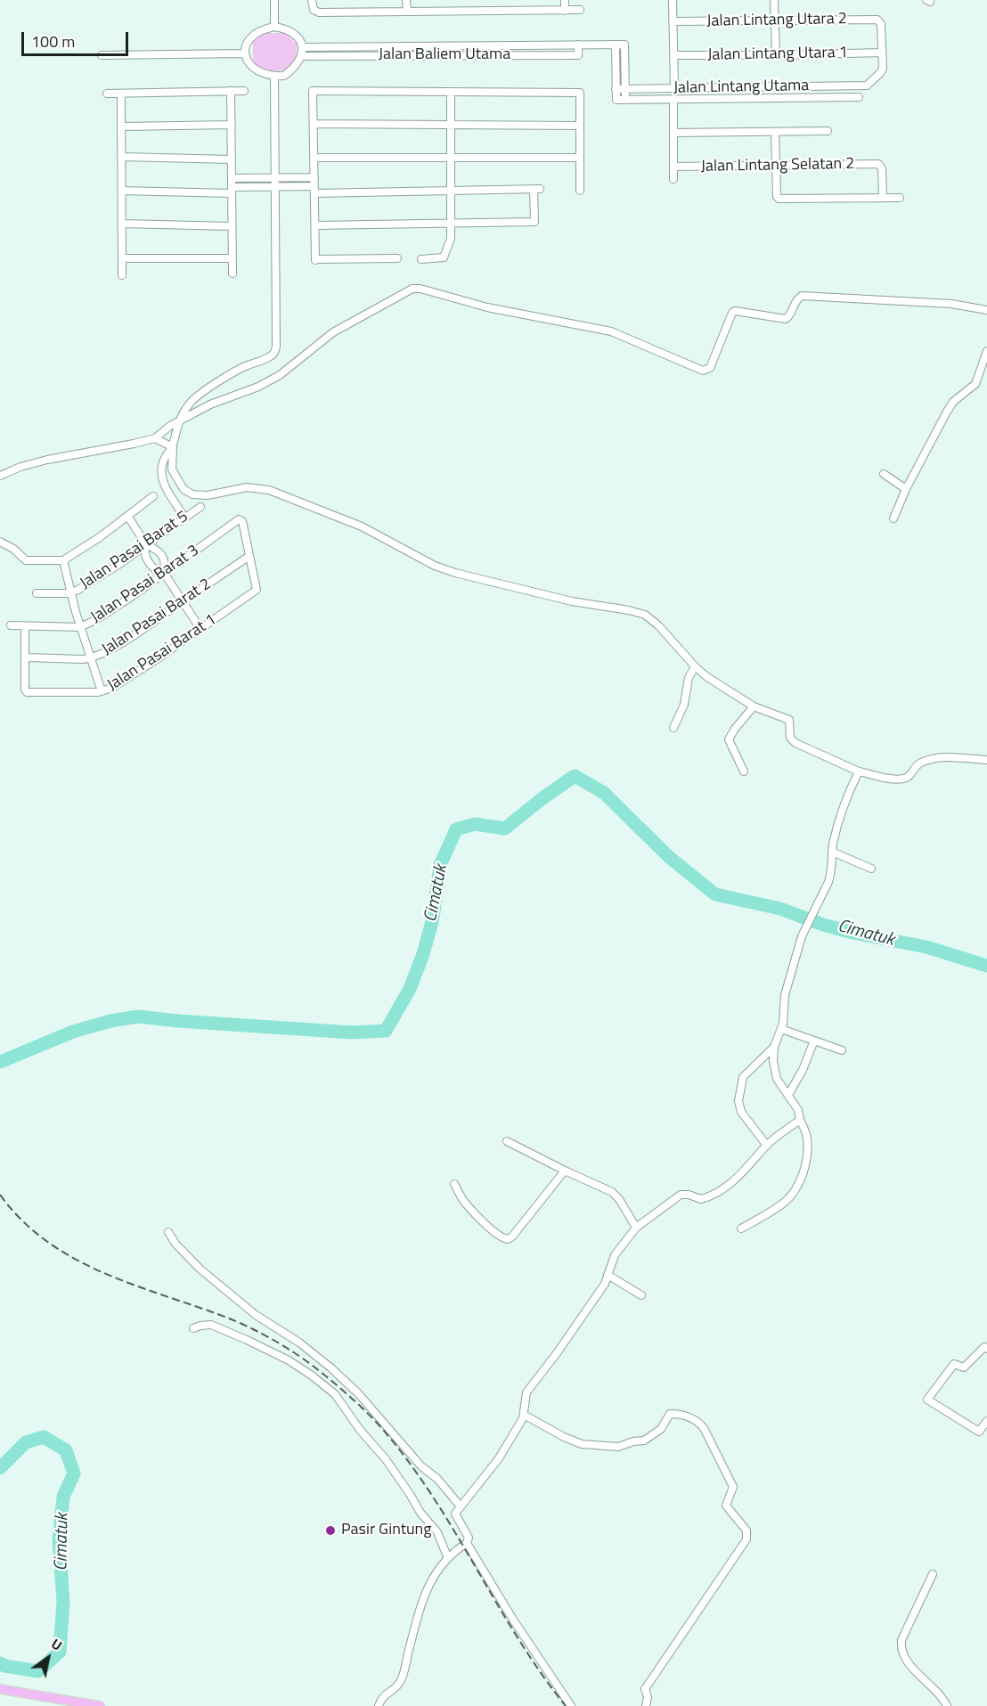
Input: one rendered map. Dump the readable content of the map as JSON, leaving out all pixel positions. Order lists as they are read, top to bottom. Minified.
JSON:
{"streets":{"street":["Jalan Lintang Utara 2","Jalan Lintang Utara 1","Jalan Baliem Utama","Jalan Lintang Utama","Jalan Lintang Selatan 2","Jalan Pasai Barat 5","Jalan Pasai Barat 3","Jalan Pasai Barat 2","Jalan Pasai Barat 1"]},"crossings":[["Jalan Lintang Utara 2","Jalan Lintang Utara 1"],["Jalan Lintang Utara 2","Jalan Lintang Utama"],["Jalan Lintang Utara 1","Jalan Lintang Utama"],["Jalan Baliem Utama","Jalan Lintang Utama"],["Jalan Pasai Barat 3","Jalan Pasai Barat 2"],["Jalan Pasai Barat 3","Jalan Pasai Barat 1"],["Jalan Pasai Barat 2","Jalan Pasai Barat 1"]],"water":["Cimatuk"],"places":["Pasir Gintung"],"scale_bar":"100 m","north":"top right"}
